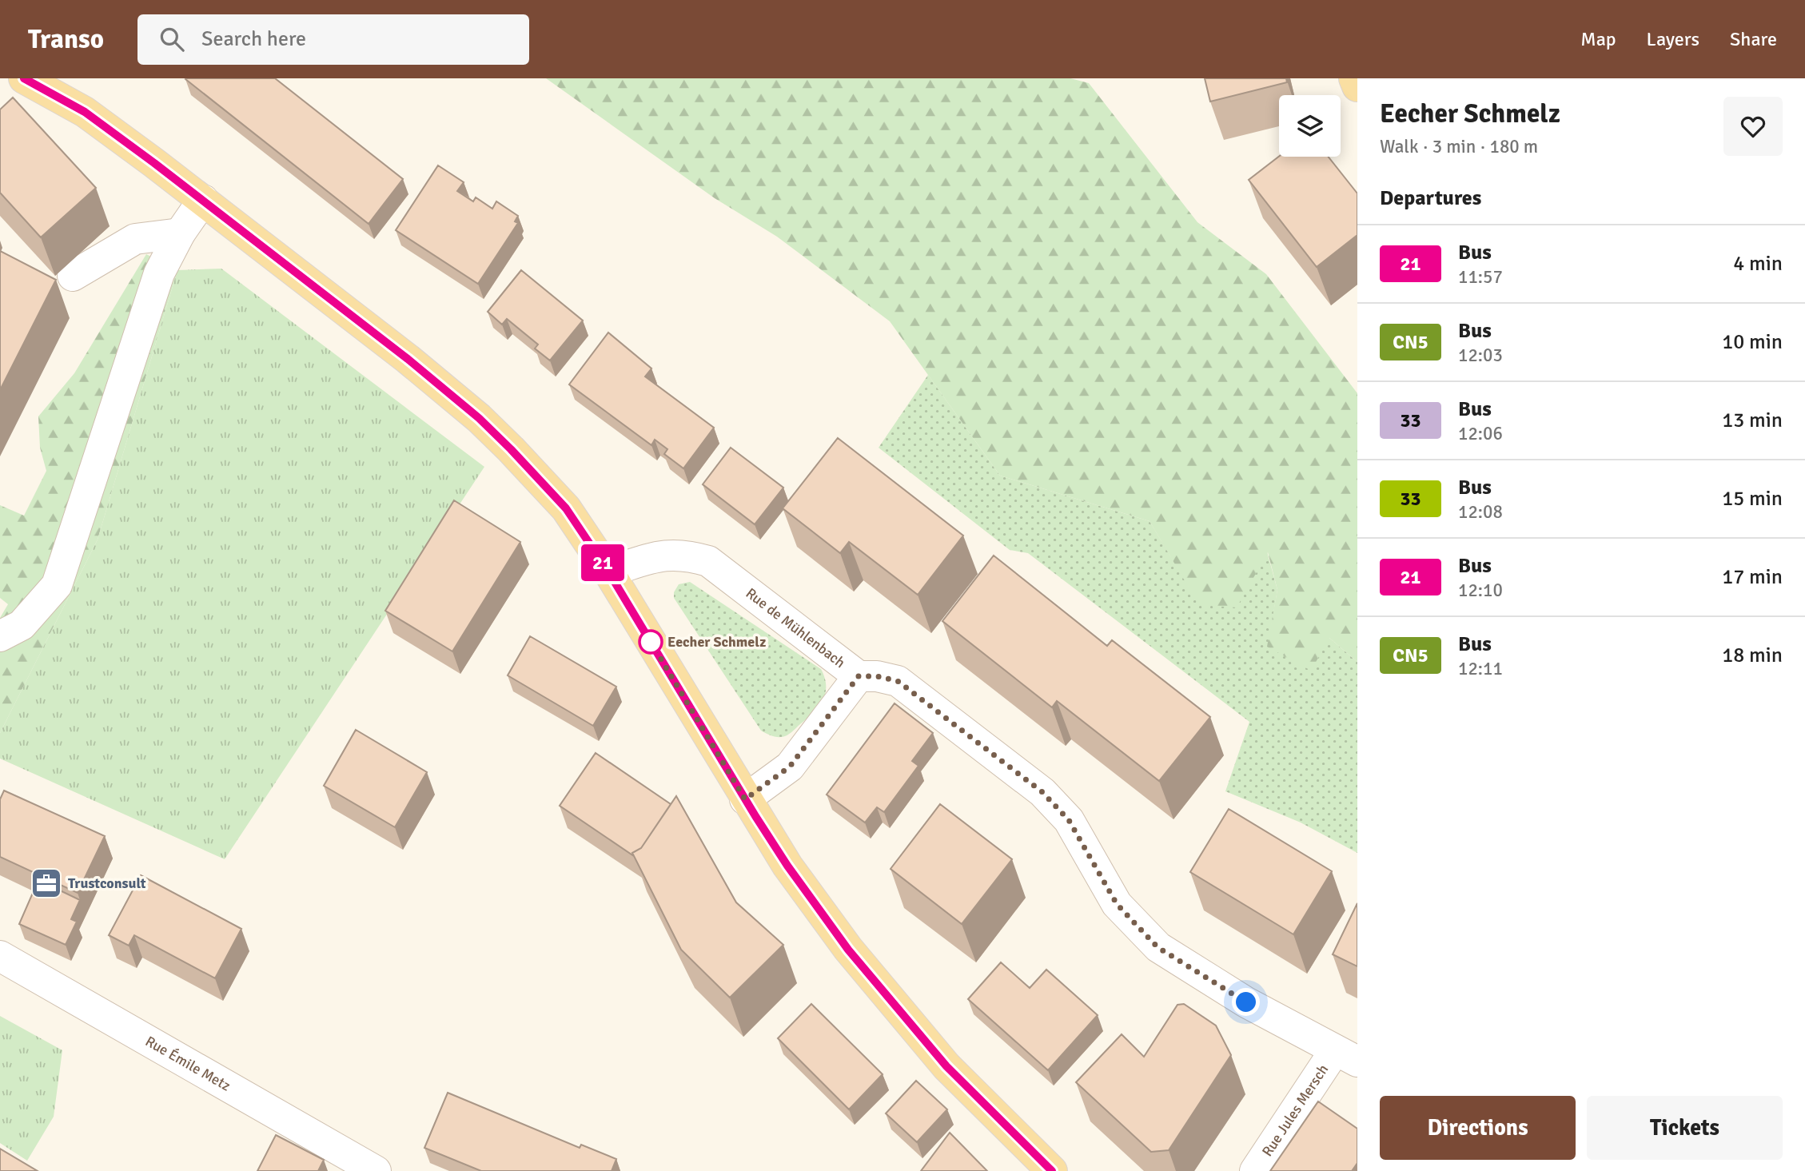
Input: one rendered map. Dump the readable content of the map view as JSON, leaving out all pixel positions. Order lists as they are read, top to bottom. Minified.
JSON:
{"streets":{"street":["Rue de Mühlenbach","Rue Émile Metz","Rue Jules Mersch"]},"crossings":[["Rue de Mühlenbach","Rue Jules Mersch"]],"places":{"other":["Eecher Schmelz"],"office":["Trustconsult"]},"lines":["bus line 21"],"page":{"header":"Transo","search":"Search here","nav":["Map","Layers","Share"],"on_map":"21","heading":[["Eecher Schmelz","Walk · 3 min · 180 m"],"Departures"],"list":[{"mark":"21","name":"Bus","note":"11:57","value":"4 min"},{"mark":"CN5","name":"Bus","note":"12:03","value":"10 min"},{"mark":"33","name":"Bus","note":"12:06","value":"13 min"},{"mark":"33","name":"Bus","note":"12:08","value":"15 min"},{"mark":"21","name":"Bus","note":"12:10","value":"17 min"},{"mark":"CN5","name":"Bus","note":"12:11","value":"18 min"}],"buttons":["Directions","Tickets"]}}
